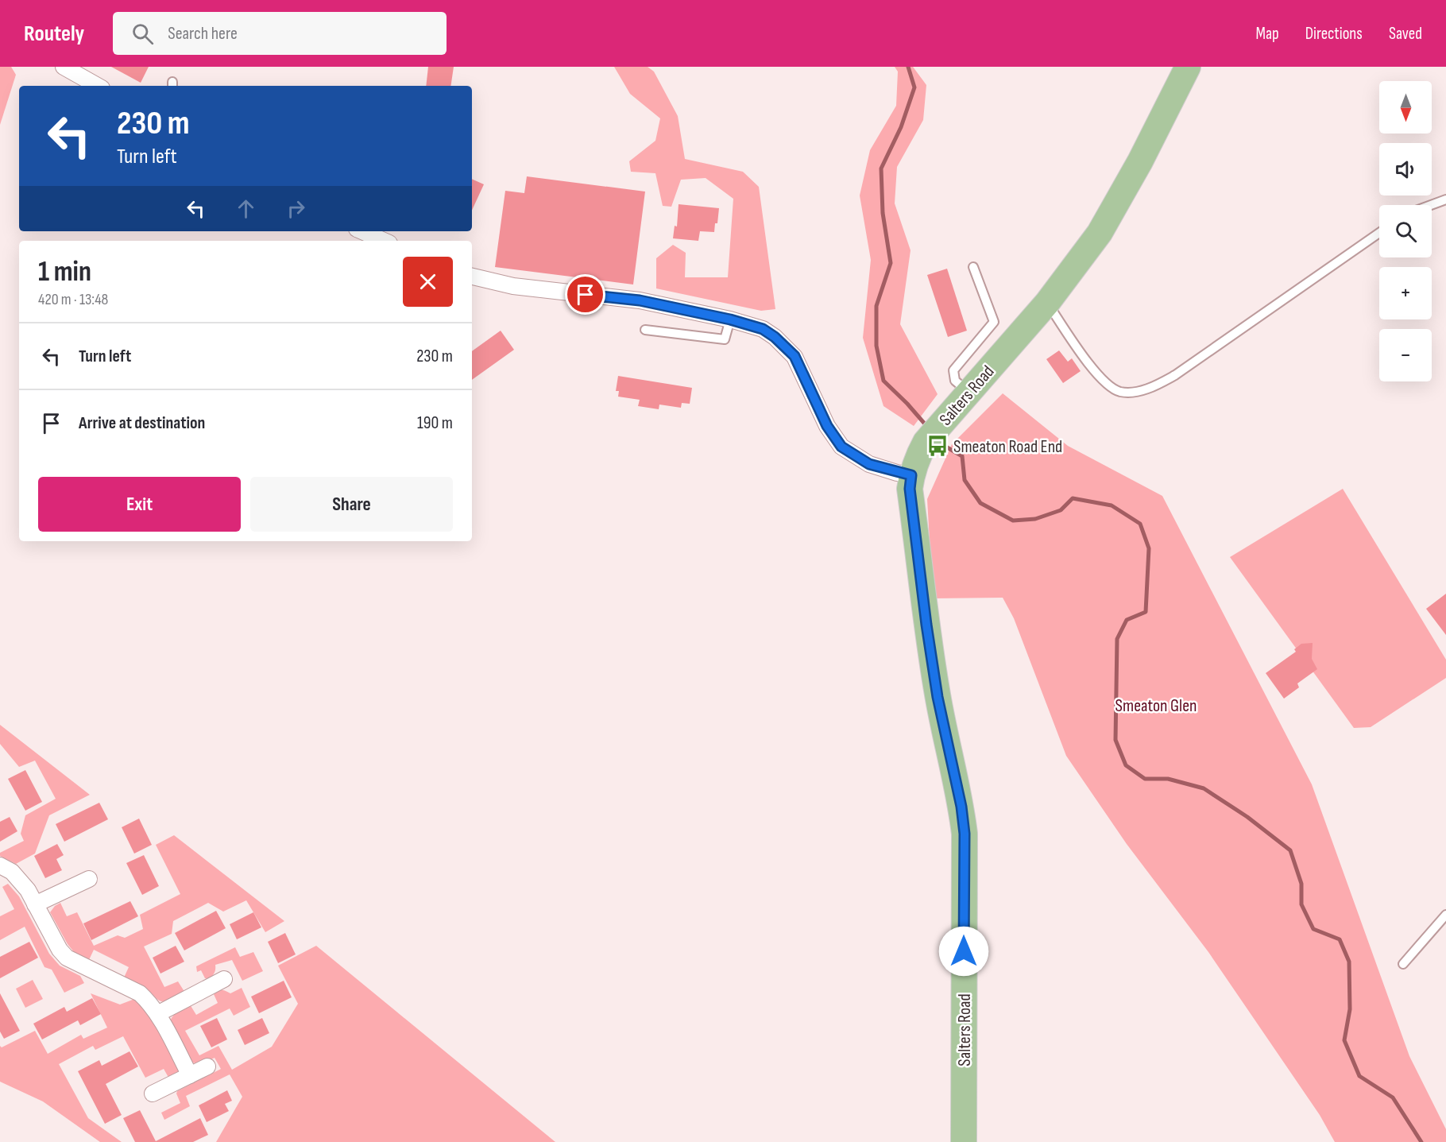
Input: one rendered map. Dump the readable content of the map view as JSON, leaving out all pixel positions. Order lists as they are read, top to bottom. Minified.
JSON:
{"streets":{"main road":["Salters Road"]},"parks":["Smeaton Glen"],"places":{"bus stop":["Smeaton Road End"]},"north":"bottom","page":{"header":"Routely","search":"Search here","nav":["Map","Directions","Saved"],"map_buttons":["+","−"],"turn":["230 m","Turn left"],"heading":["1 min","420 m · 13:48"],"list":[{"name":"Turn left","value":"230 m"},{"name":"Arrive at destination","value":"190 m"}],"buttons":["Exit","Share"]}}
